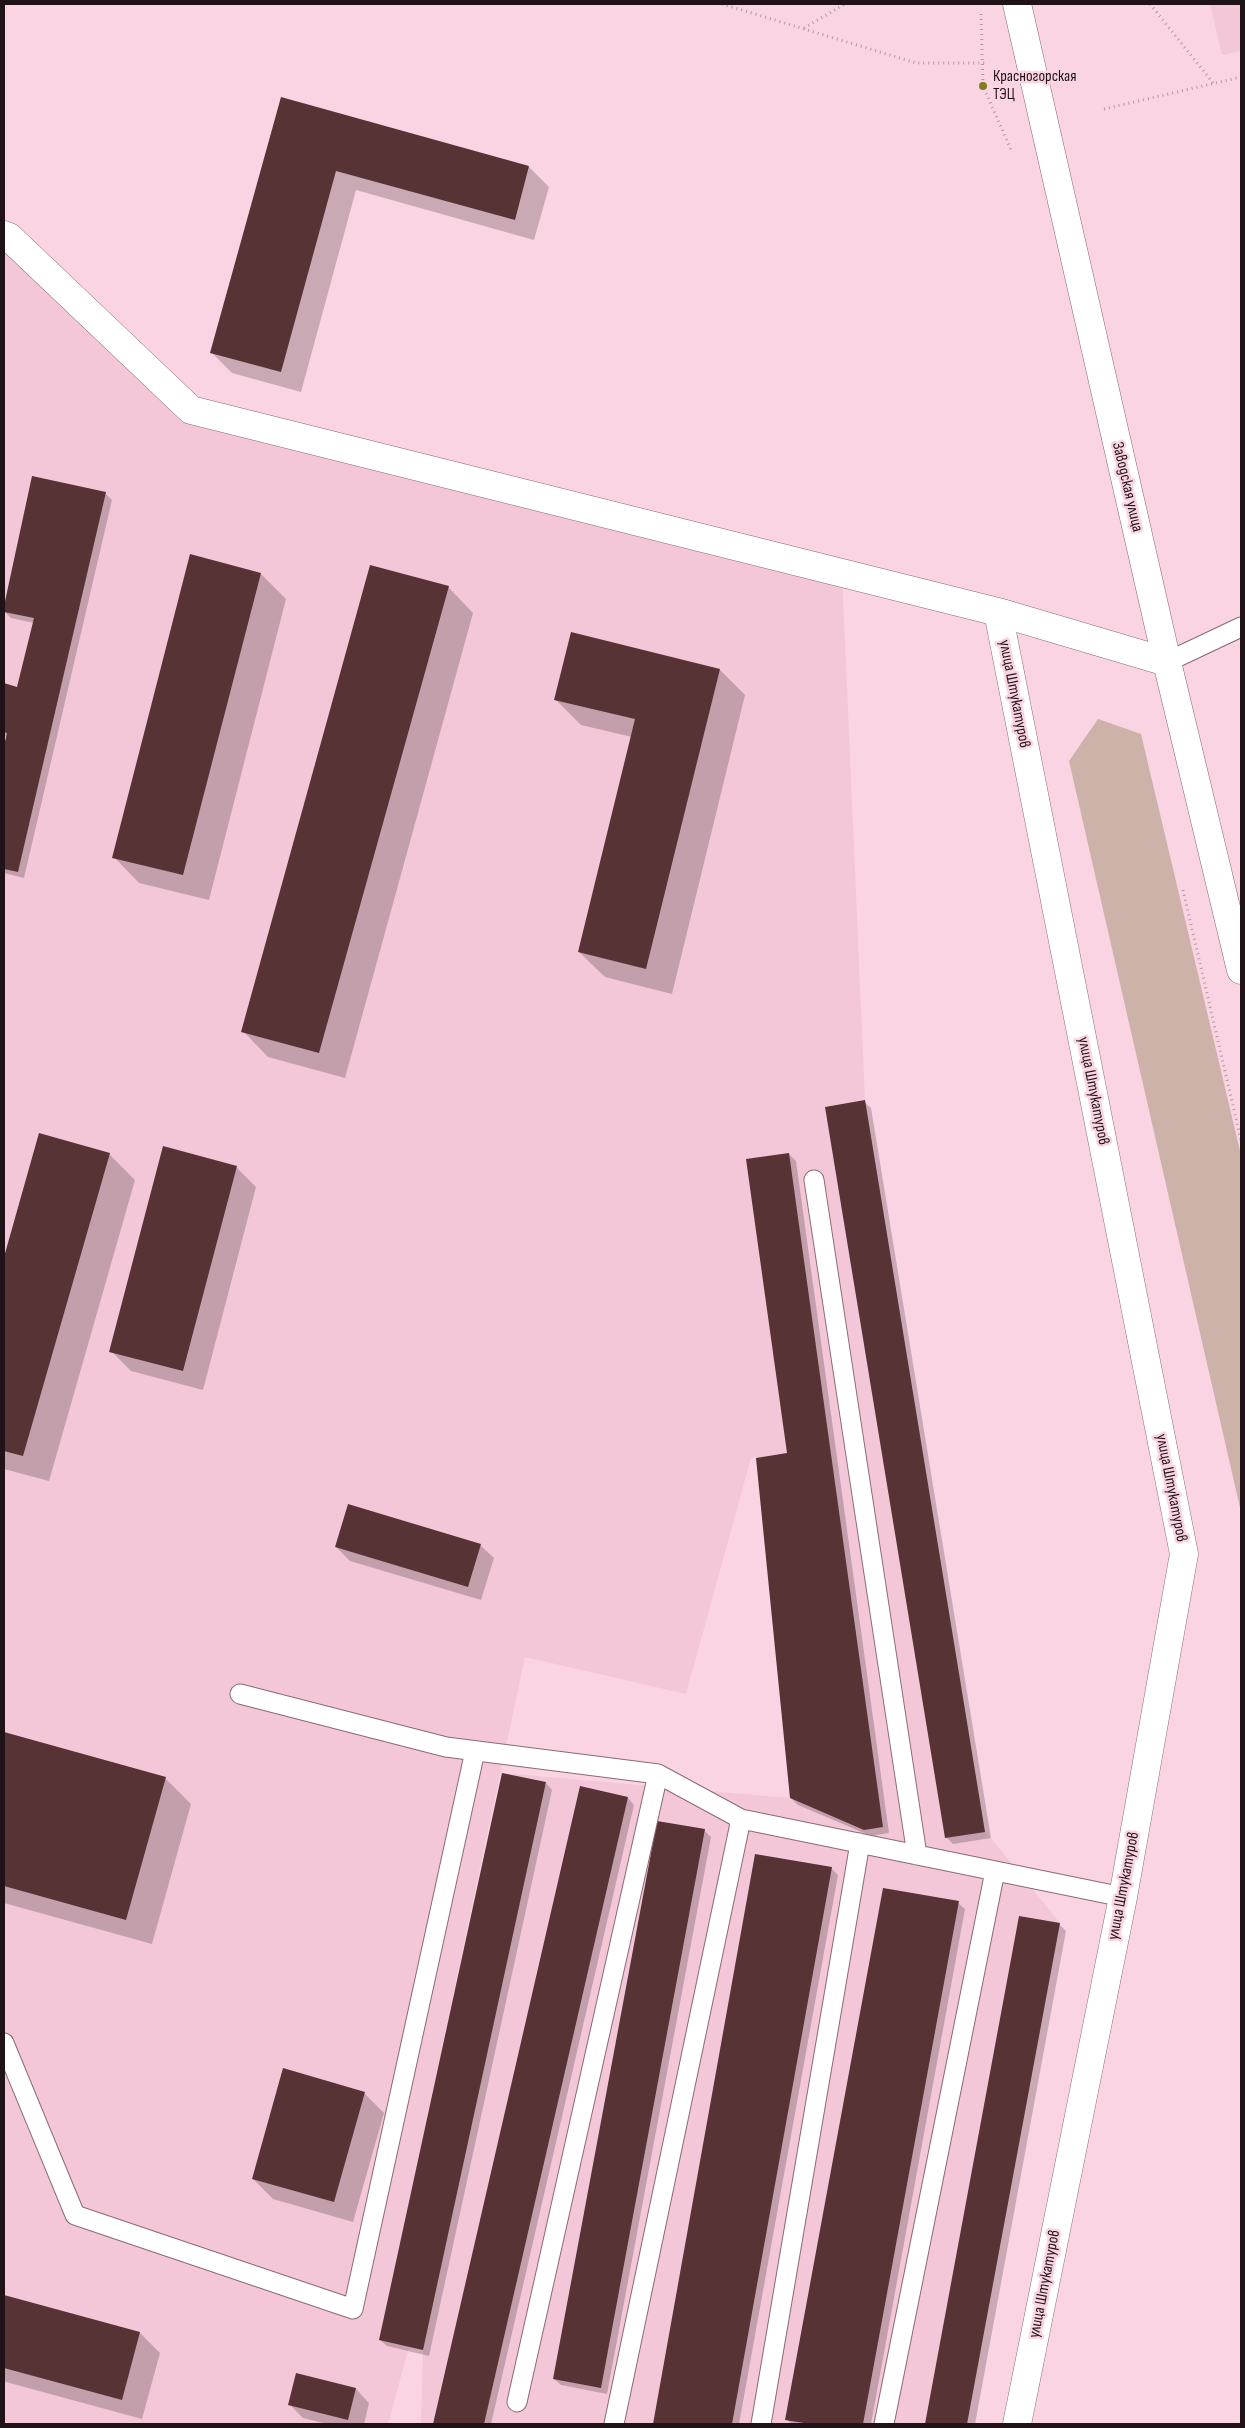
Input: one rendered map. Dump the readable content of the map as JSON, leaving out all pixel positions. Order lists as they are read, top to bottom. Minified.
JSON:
{"streets":{"street":["Заводская улица","улица Штукатуров"]},"places":["Красногорская ТЭЦ"]}
